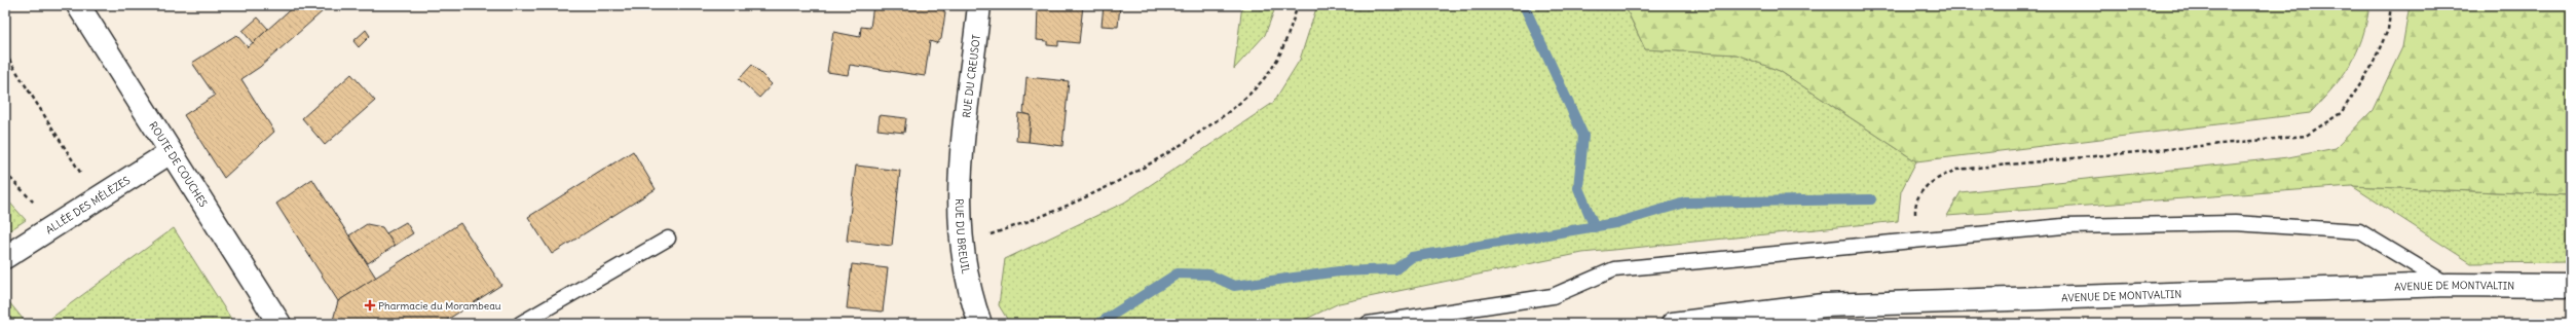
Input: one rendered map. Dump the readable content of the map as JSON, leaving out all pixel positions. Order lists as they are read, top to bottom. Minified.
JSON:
{"streets":{"street":["RUE DU CREUSOT","ROUTE DE COUCHES","ALLÉE DES MÉLÈZES","RUE DU BREUIL","AVENUE DE MONTVALTIN"]},"crossings":[["RUE DU CREUSOT","RUE DU BREUIL"],["ROUTE DE COUCHES","ALLÉE DES MÉLÈZES"]],"places":{"health":["Pharmacie du Morambeau"]}}
